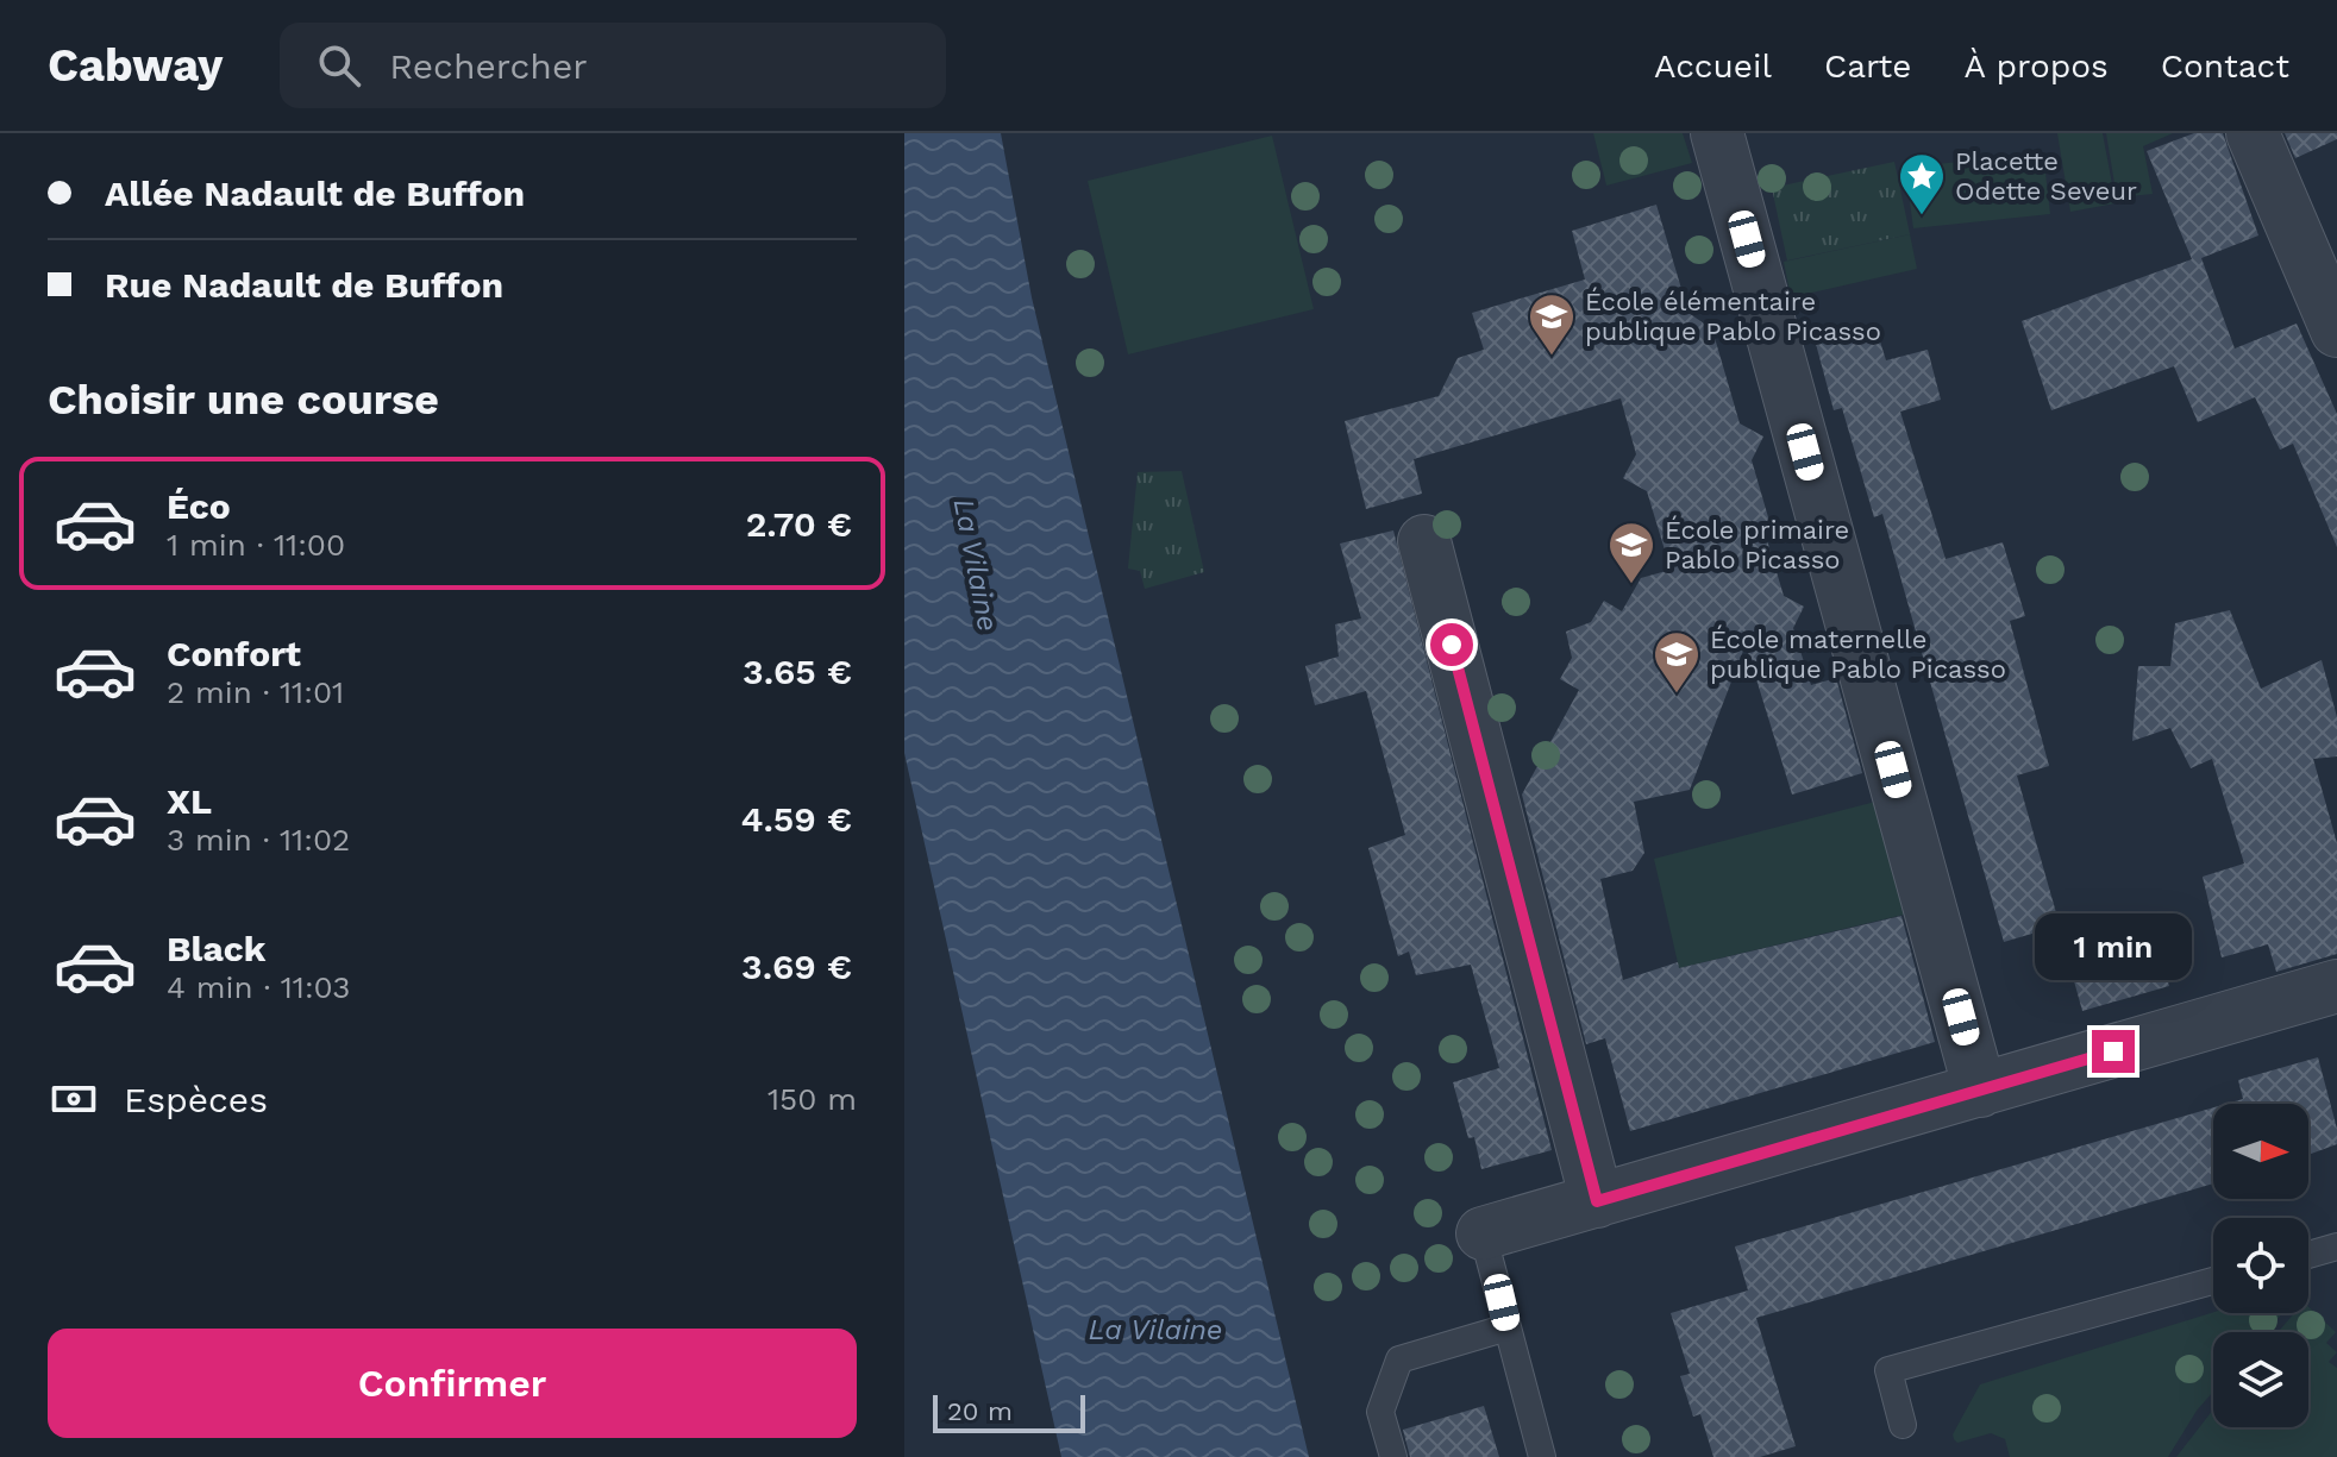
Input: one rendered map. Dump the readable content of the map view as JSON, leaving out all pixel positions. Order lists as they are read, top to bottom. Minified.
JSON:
{"water":["La Vilaine"],"places":{"place":["Placette Odette Seveur"],"school or university":["École élémentaire publique Pablo Picasso","École primaire Pablo Picasso","École maternelle publique Pablo Picasso"]},"scale_bar":"20 m","north":"right","page":{"header":"Cabway","search":"Rechercher","nav":["Accueil","Carte","À propos","Contact"],"banner":["Allée Nadault de Buffon","Rue Nadault de Buffon"],"heading":"Choisir une course","list":[{"name":"Éco","note":"1 min · 11:00","value":"2.70 €"},{"name":"Confort","note":"2 min · 11:01","value":"3.65 €"},{"name":"XL","note":"3 min · 11:02","value":"4.59 €"},{"name":"Black","note":"4 min · 11:03","value":"3.69 €"}],"bubble":"1 min","pay":["Espèces","150 m"],"buttons":"Confirmer","scale":"20 m"}}
